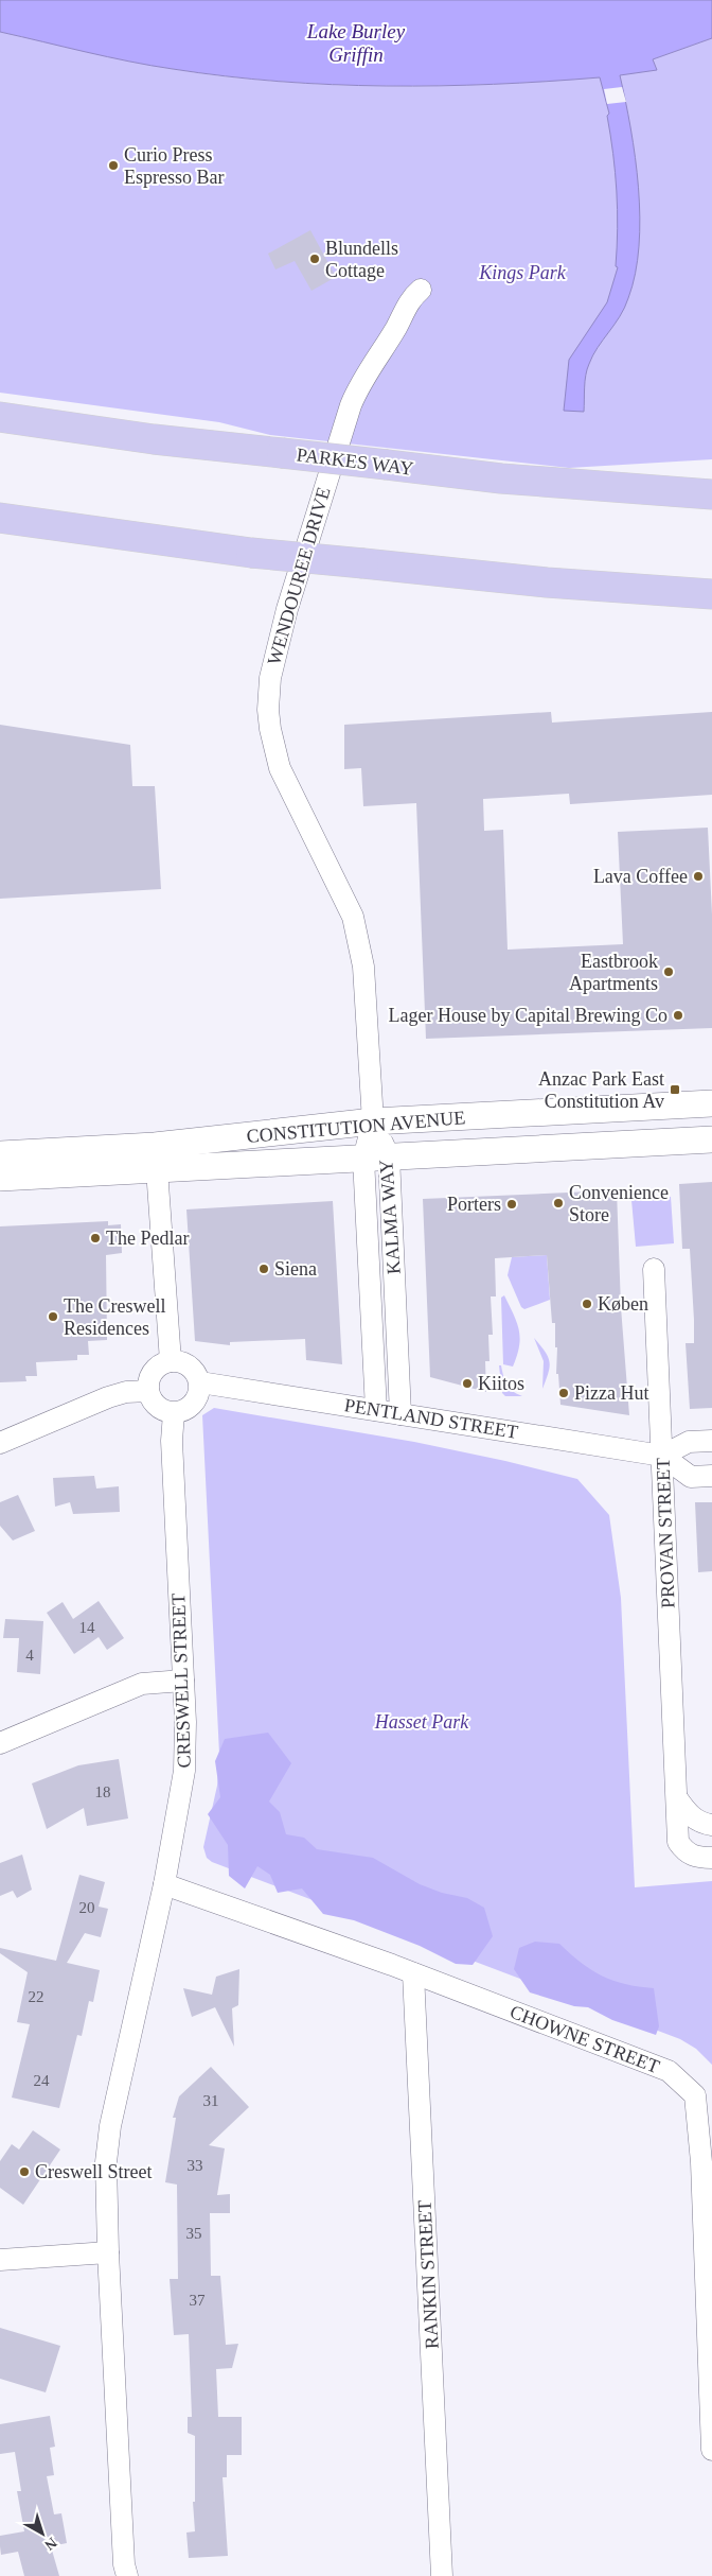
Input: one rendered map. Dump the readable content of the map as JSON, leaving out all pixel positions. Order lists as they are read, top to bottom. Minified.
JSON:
{"streets":{"main road":["PARKES WAY"],"street":["WENDOUREE DRIVE","CONSTITUTION AVENUE","KALMA WAY","PENTLAND STREET","PROVAN STREET","CRESWELL STREET","CHOWNE STREET","RANKIN STREET"]},"crossings":[["WENDOUREE DRIVE","CONSTITUTION AVENUE"],["WENDOUREE DRIVE","KALMA WAY"],["CONSTITUTION AVENUE","KALMA WAY"],["KALMA WAY","PENTLAND STREET"],["PENTLAND STREET","PROVAN STREET"],["PENTLAND STREET","CRESWELL STREET"],["CRESWELL STREET","CHOWNE STREET"],["CHOWNE STREET","RANKIN STREET"]],"water":["Lake Burley Griffin"],"parks":["Kings Park","Hasset Park"],"places":{"other":["Curio Press Espresso Bar","Blundells Cottage","Lava Coffee","Eastbrook Apartments","Lager House by Capital Brewing Co","Convenience Store","Porters","The Pedlar","Siena","Køben","The Creswell Residences","Kiitos","Pizza Hut","Creswell Street"],"transit":["Anzac Park East Constitution Av"]},"house_numbers":["14","4","18","20","22","24","31","33","35","37"],"north":"bottom right"}
